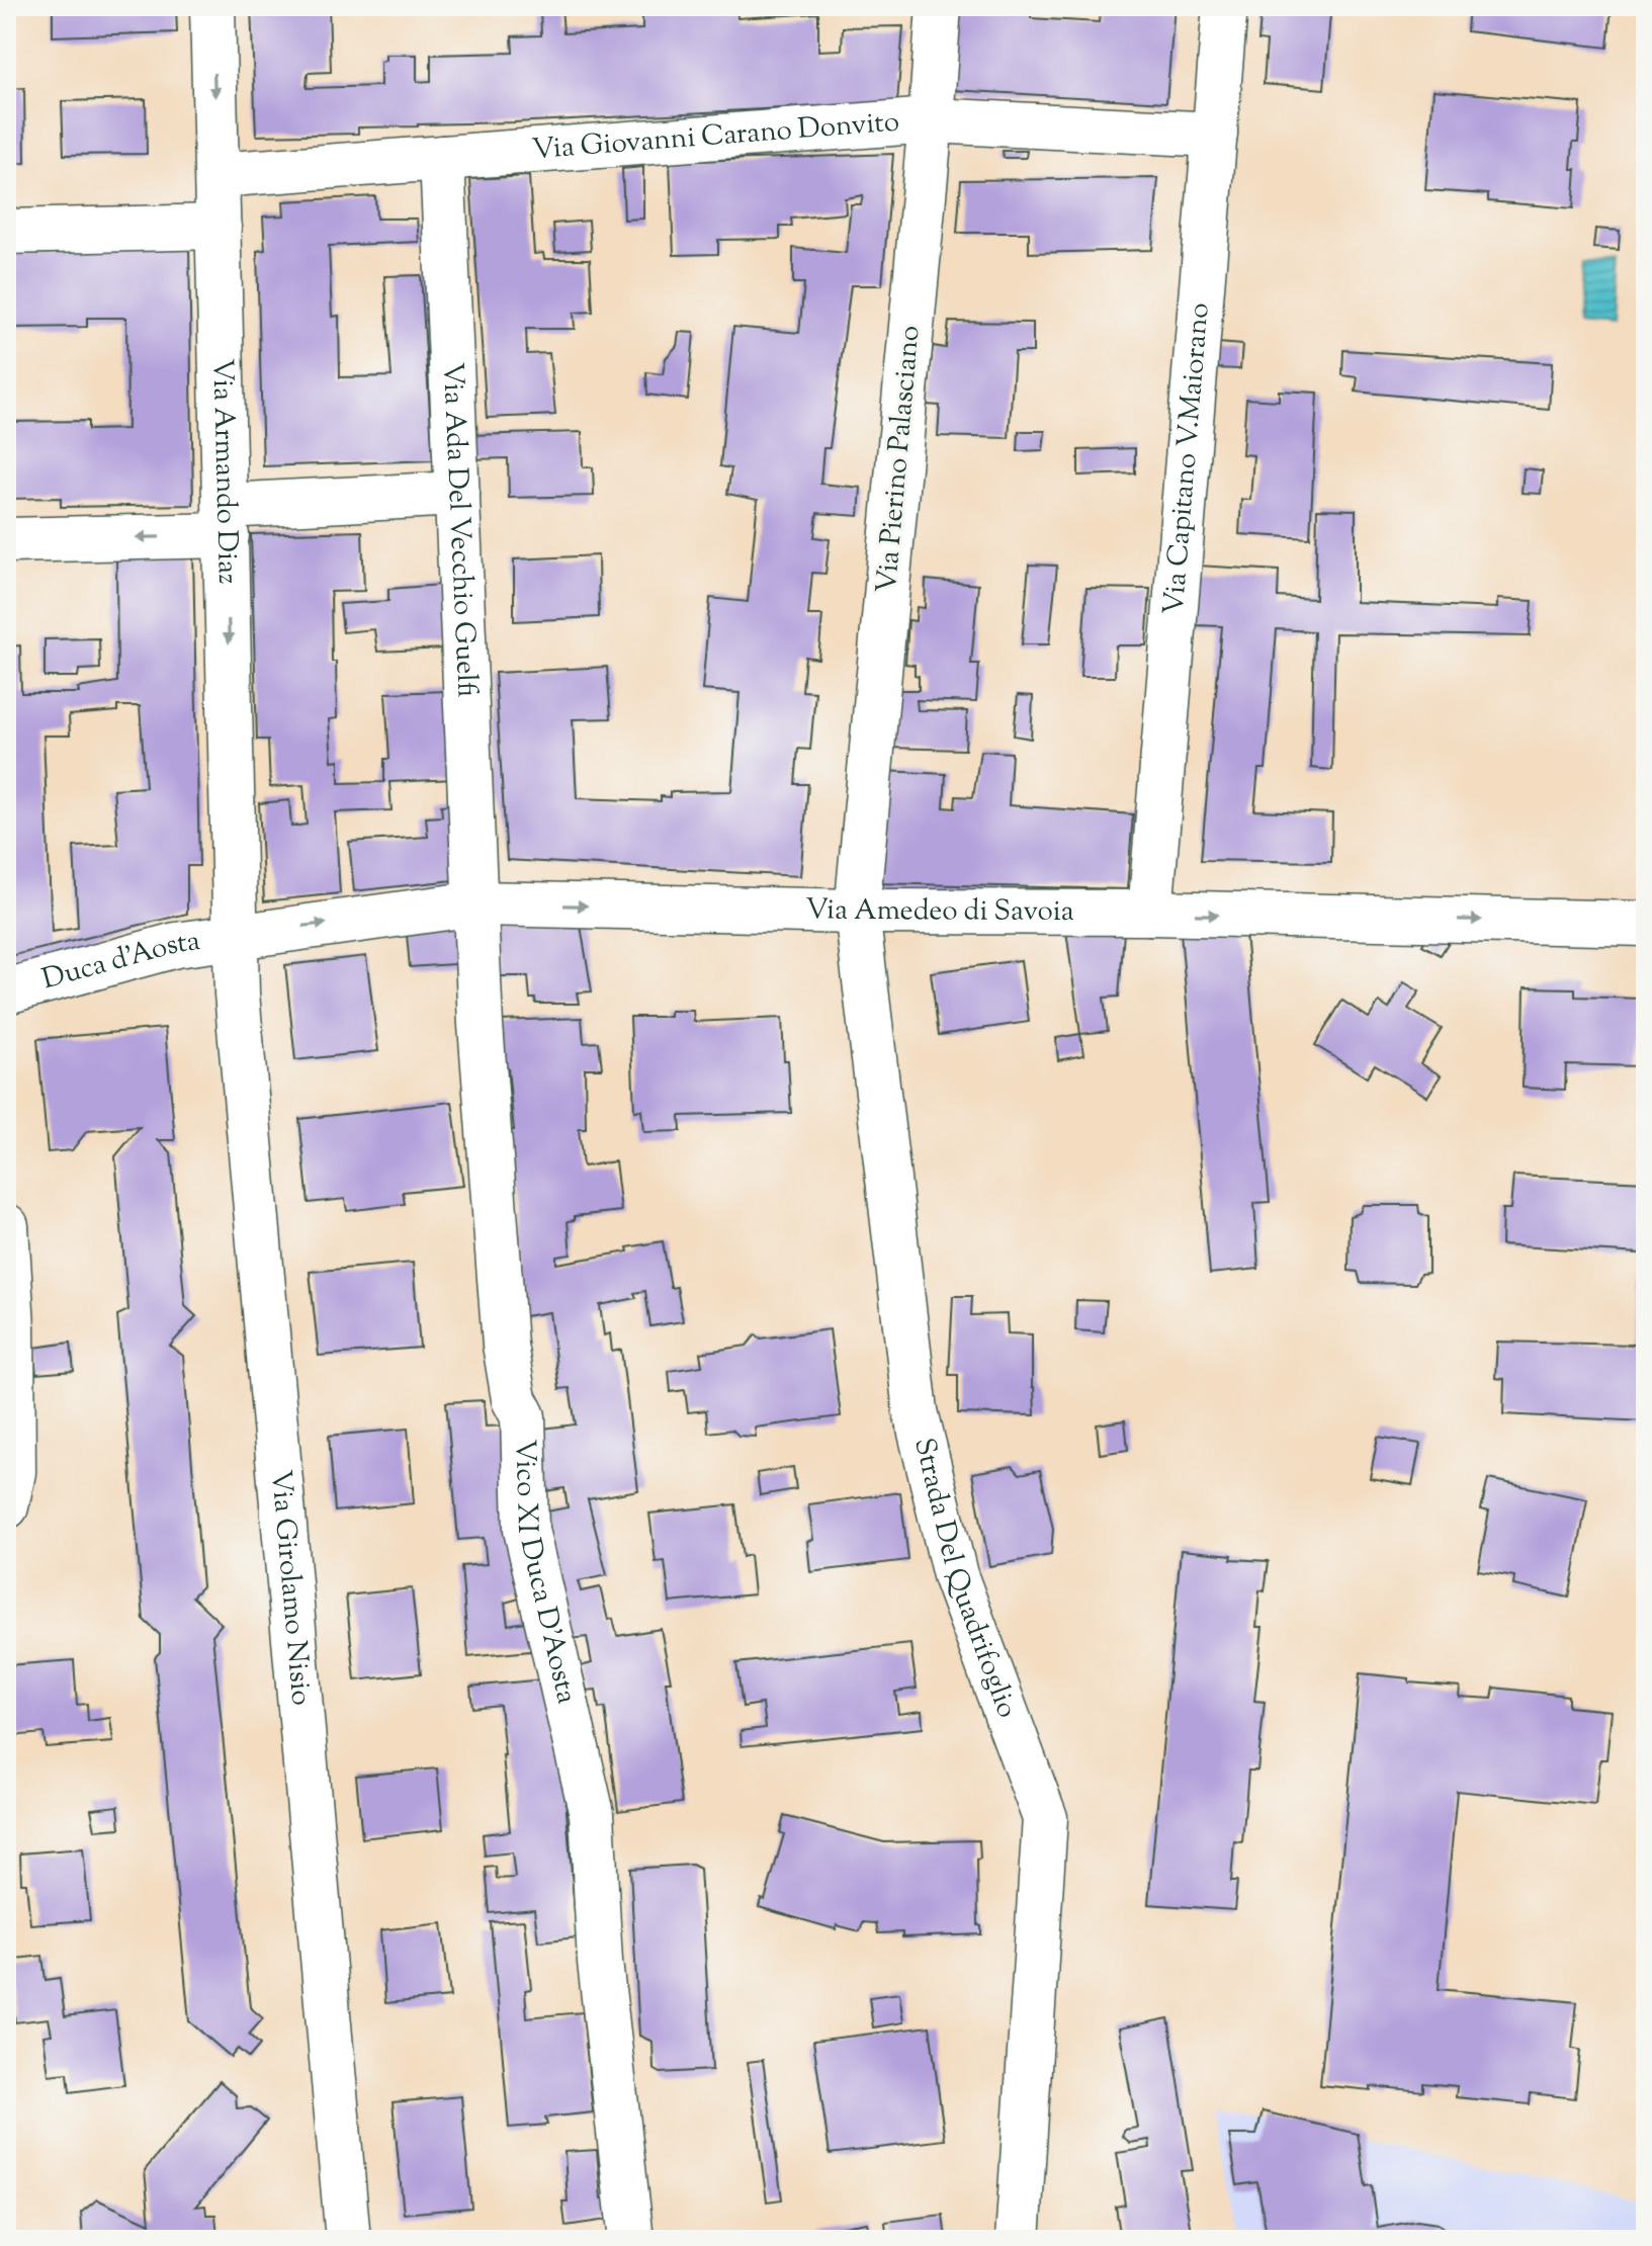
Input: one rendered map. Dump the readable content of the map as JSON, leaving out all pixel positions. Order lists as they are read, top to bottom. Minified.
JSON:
{"streets":{"street":["Via Giovanni Carano Donvito","Via Pierino Palasciano","Via Capitano V.Maiorano","Via Armando Diaz","Via Ada Del Vecchio Guelfi","Via Amedeo di Savoia","Duca d'Aosta","Vico XI Duca D'Aosta","Strada Del Quadrifoglio","Via Girolamo Nisio"]},"crossings":[["Via Giovanni Carano Donvito","Via Pierino Palasciano"],["Via Giovanni Carano Donvito","Via Capitano V.Maiorano"],["Via Giovanni Carano Donvito","Via Armando Diaz"],["Via Giovanni Carano Donvito","Via Ada Del Vecchio Guelfi"],["Via Pierino Palasciano","Via Amedeo di Savoia"],["Via Pierino Palasciano","Strada Del Quadrifoglio"],["Via Capitano V.Maiorano","Via Amedeo di Savoia"],["Via Armando Diaz","Via Amedeo di Savoia"],["Via Armando Diaz","Duca d'Aosta"],["Via Armando Diaz","Via Girolamo Nisio"],["Via Ada Del Vecchio Guelfi","Via Amedeo di Savoia"],["Via Ada Del Vecchio Guelfi","Vico XI Duca D'Aosta"],["Via Amedeo di Savoia","Duca d'Aosta"],["Via Amedeo di Savoia","Vico XI Duca D'Aosta"],["Via Amedeo di Savoia","Strada Del Quadrifoglio"],["Via Amedeo di Savoia","Via Girolamo Nisio"],["Duca d'Aosta","Via Girolamo Nisio"]],"one_way":["Via Armando Diaz","Via Amedeo di Savoia"]}
